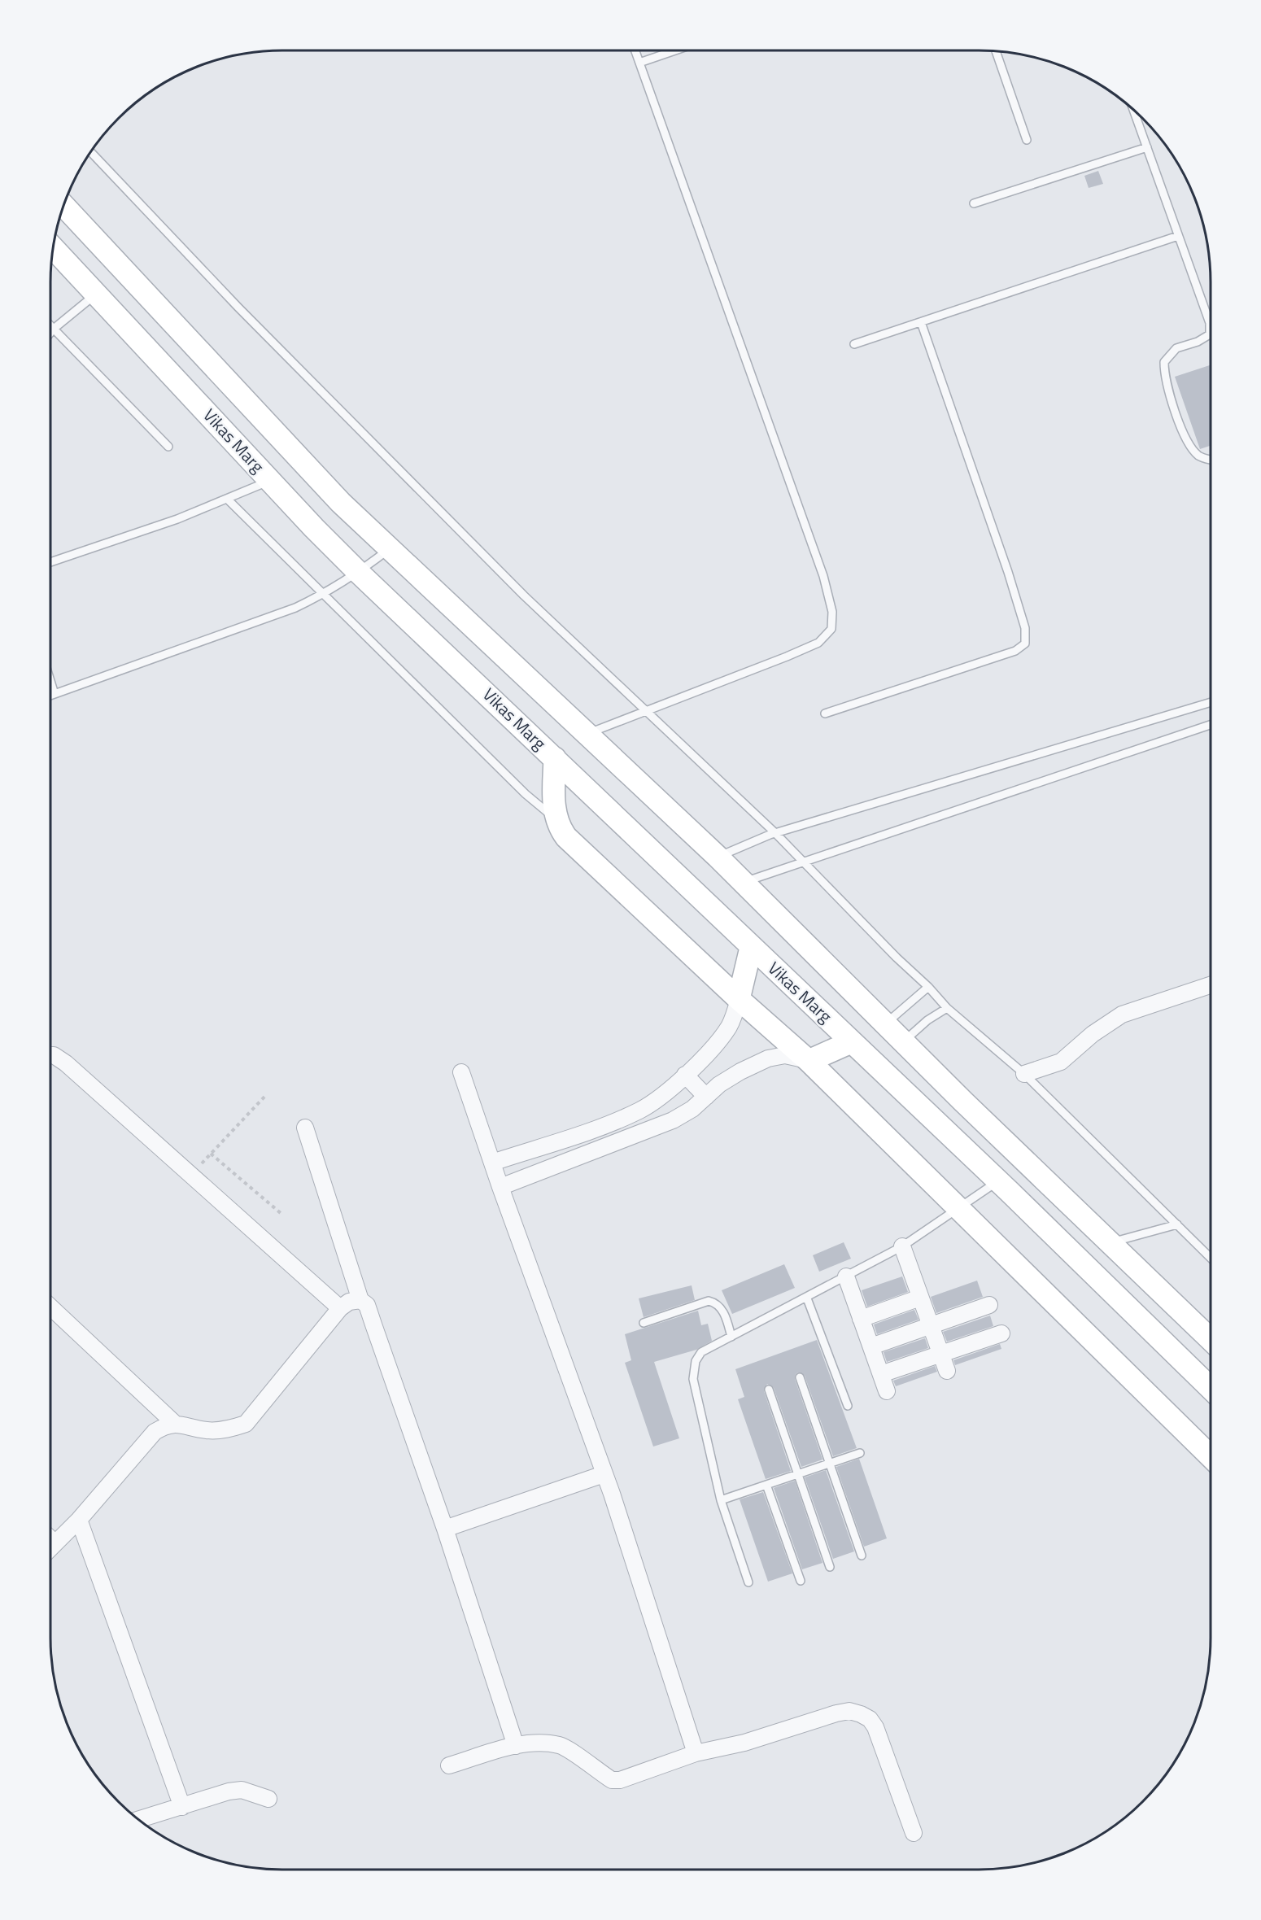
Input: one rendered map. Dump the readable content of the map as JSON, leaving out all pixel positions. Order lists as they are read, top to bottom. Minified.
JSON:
{"streets":{"main road":["Vikas Marg"]}}
